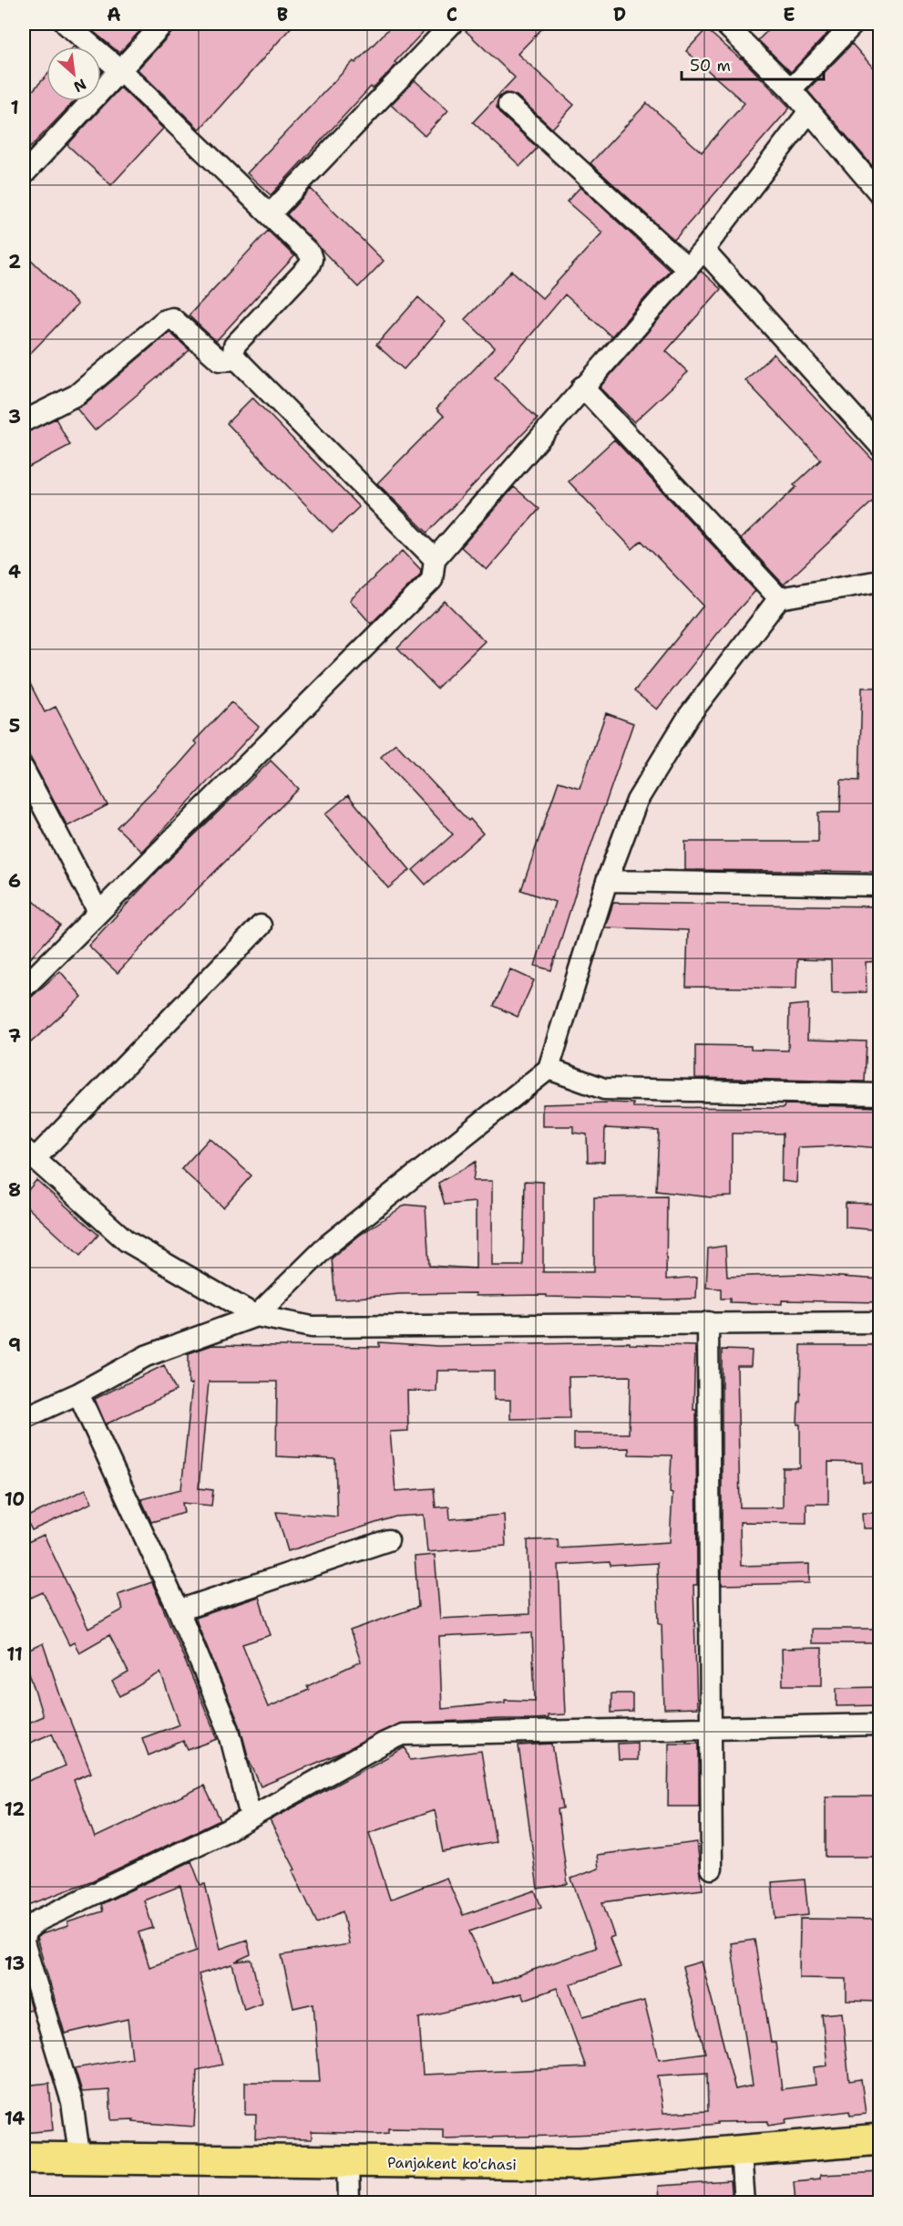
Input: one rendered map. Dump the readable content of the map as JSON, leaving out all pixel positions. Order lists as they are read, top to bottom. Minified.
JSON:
{"streets":{"main road":["Panjakent ko'chasi"]},"scale_bar":"50 m","north":"bottom right","grid":{"columns":["A","B","C","D","E"],"rows":["1","2","3","4","5","6","7","8","9","10","11","12","13","14"]}}
